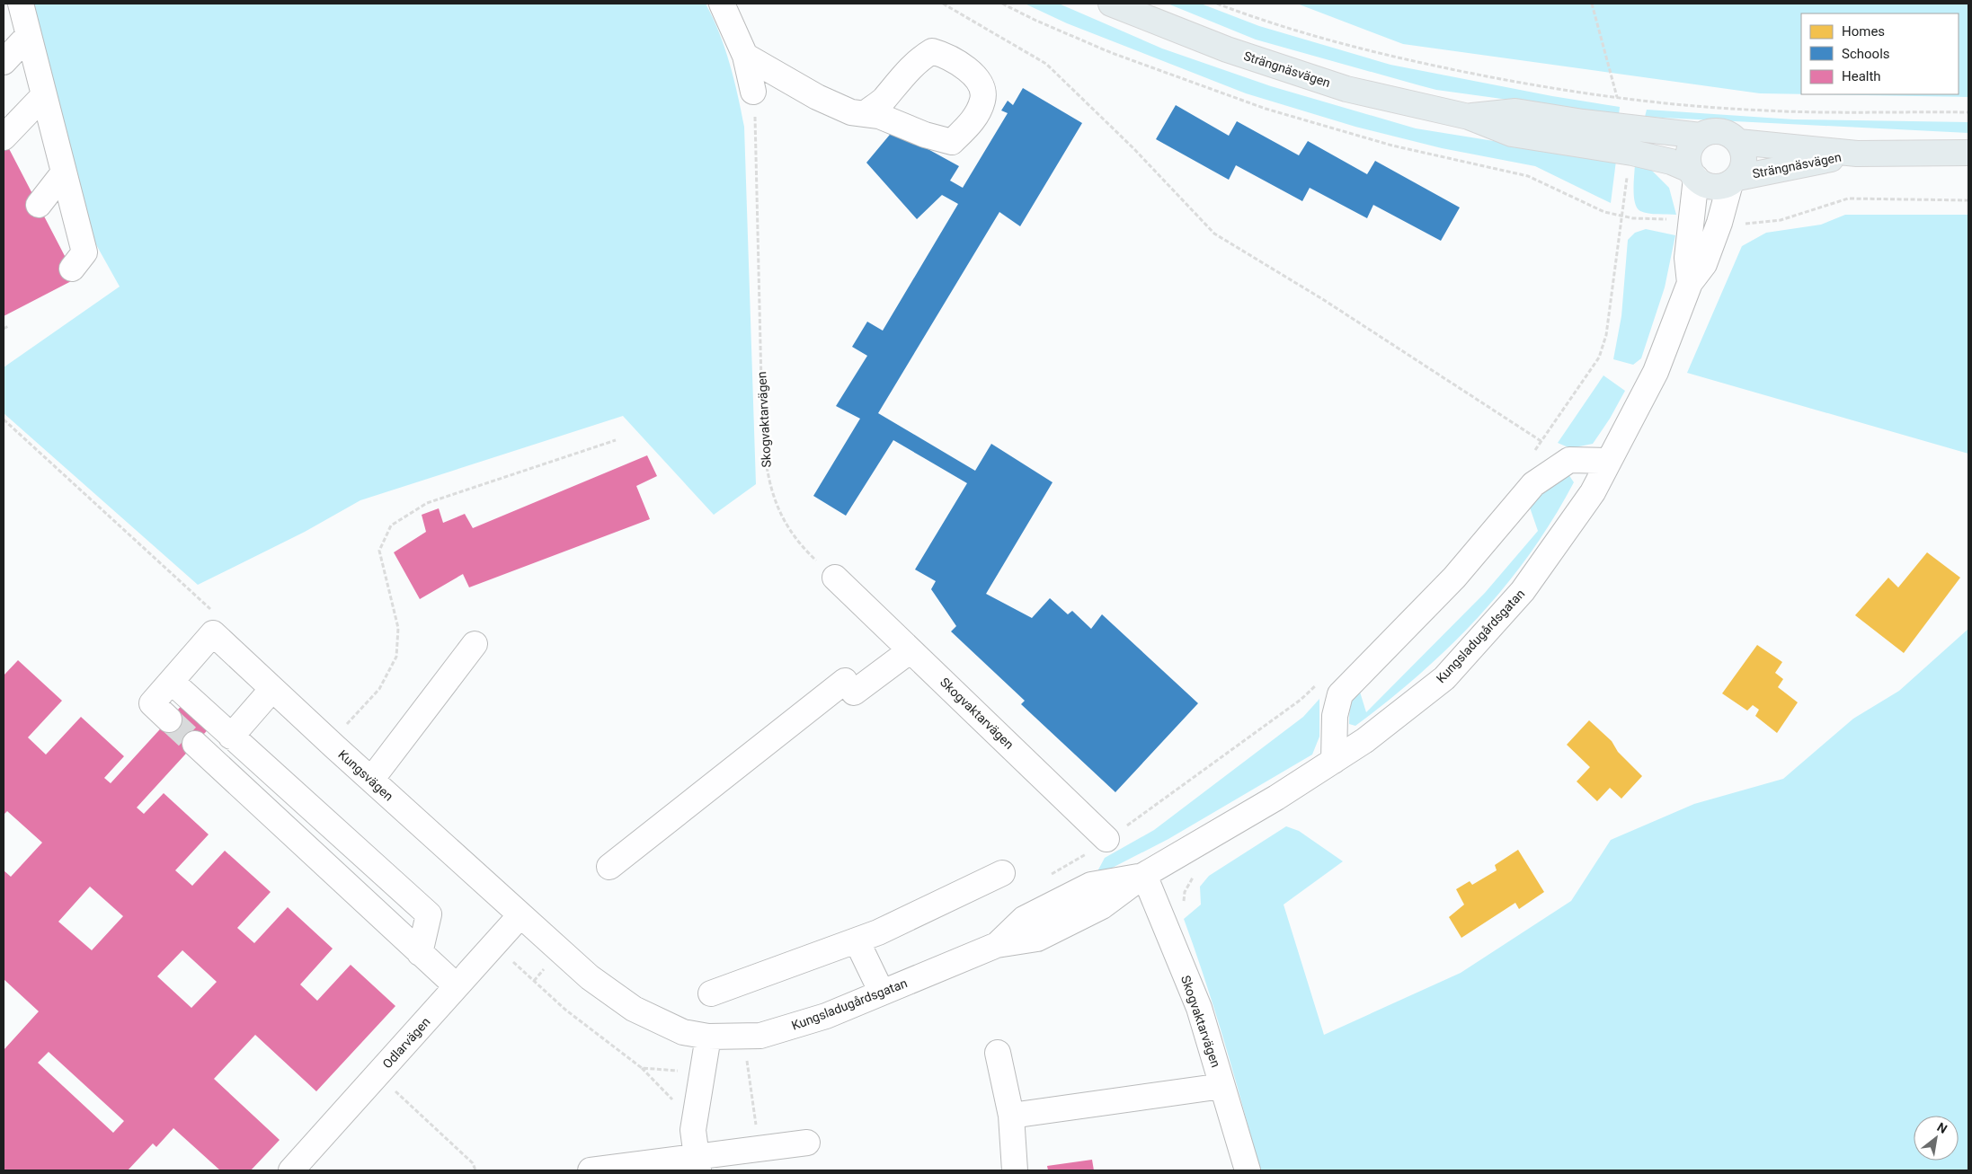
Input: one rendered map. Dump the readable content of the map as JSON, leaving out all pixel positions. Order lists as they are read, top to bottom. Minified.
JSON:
{"streets":{"main road":["Strängnäsvägen"],"street":["Skogvaktarvägen","Kungsladugårdsgatan","Kungsvägen","Odlarvägen"]},"crossings":[["Strängnäsvägen","Kungsladugårdsgatan"],["Skogvaktarvägen","Kungsladugårdsgatan"],["Kungsladugårdsgatan","Kungsvägen"],["Kungsladugårdsgatan","Odlarvägen"],["Kungsvägen","Odlarvägen"]],"legend":["Homes","Schools","Health"],"north":"top right"}
